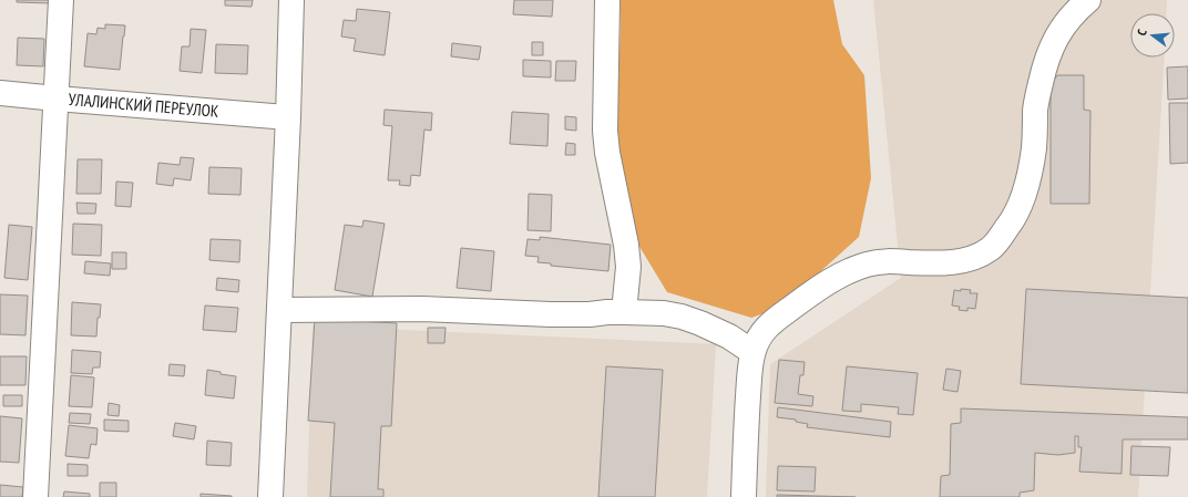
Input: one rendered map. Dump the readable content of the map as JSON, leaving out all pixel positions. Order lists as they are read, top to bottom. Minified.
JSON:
{"streets":{"street":["УЛАЛИНСКИЙ ПЕРЕУЛОК"]},"north":"left"}
